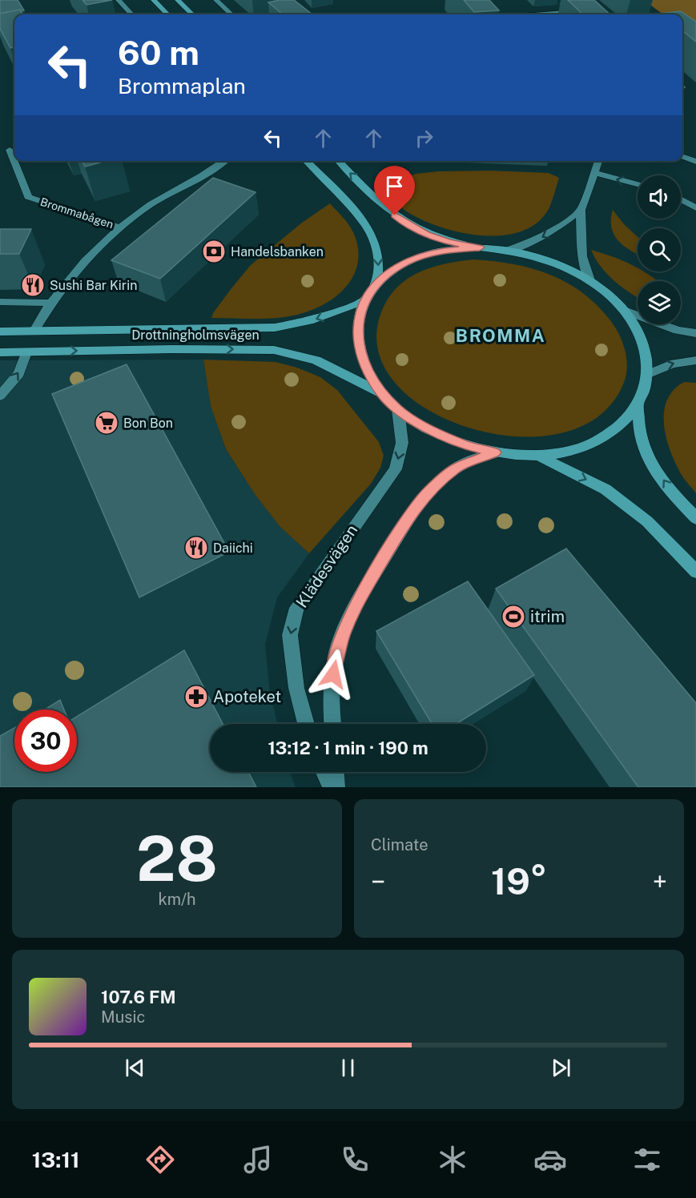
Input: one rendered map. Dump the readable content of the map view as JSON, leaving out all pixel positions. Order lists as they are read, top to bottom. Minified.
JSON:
{"streets":{"main road":["Drottningholmsvägen"],"street":["Brommabågen","Klädesvägen"]},"crossings":[["Brommabågen","Drottningholmsvägen"]],"districts":["BROMMA"],"places":{"bank":["Handelsbanken"],"restaurant":["Sushi Bar Kirin","Daiichi"],"supermarket":["Bon Bon"],"sports":["itrim"],"pharmacy":["Apoteket"]},"page":{"turn":["60 m","Brommaplan"],"limit":"30","trip":"13:12 · 1 min · 190 m","tile":[["28","km/h"],"Climate"],"heat":["−","19°","+"],"song":["107.6 FM","Music"],"tabs":"13:11"}}
